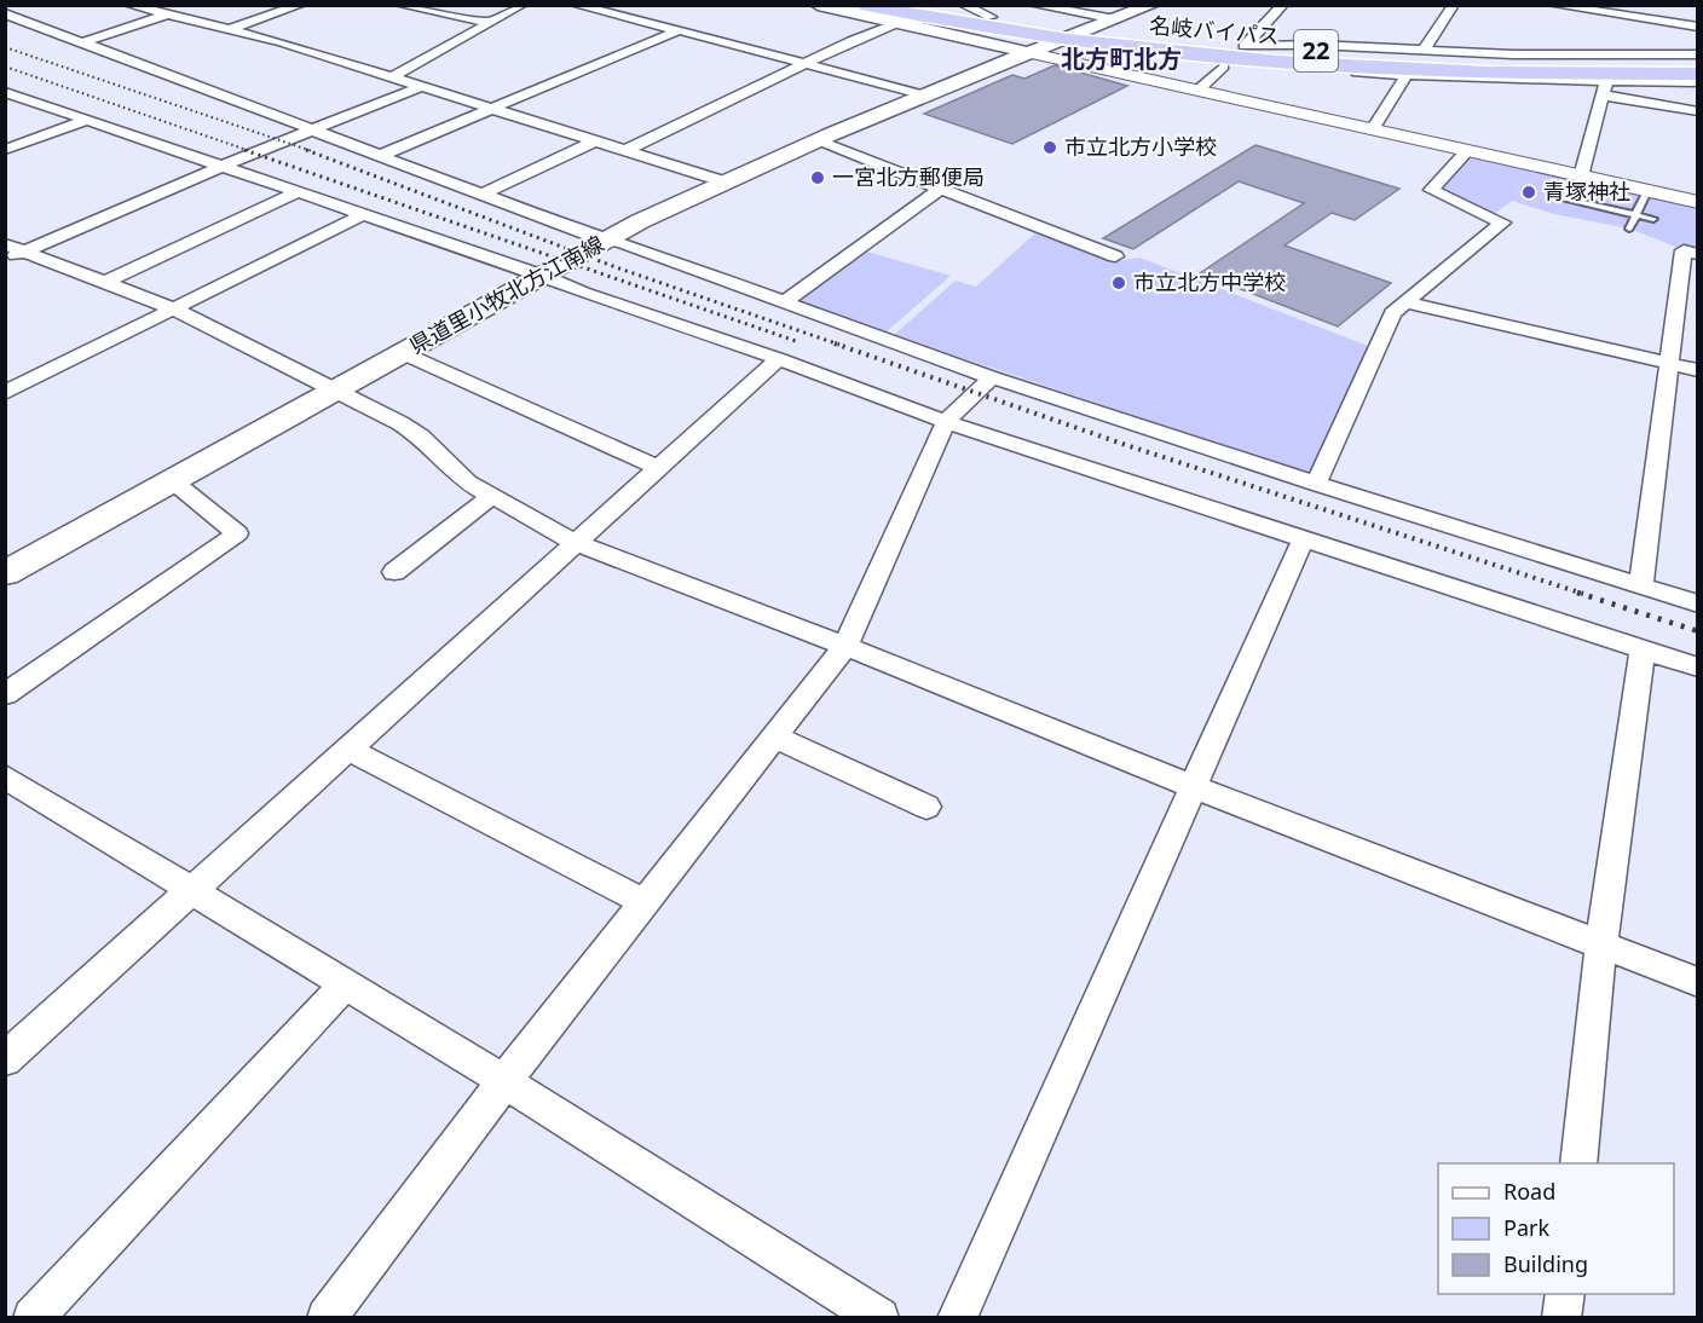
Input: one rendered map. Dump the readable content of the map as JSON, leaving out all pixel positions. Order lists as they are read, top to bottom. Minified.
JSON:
{"streets":{"highway":["名岐バイパス","22"],"main road":["県道里小牧北方江南線"]},"crossings":[["名岐バイパス","県道里小牧北方江南線"]],"districts":["北方町北方"],"places":["市立北方小学校","一宮北方郵便局","青塚神社","市立北方中学校"],"legend":["Road","Park","Building"]}
